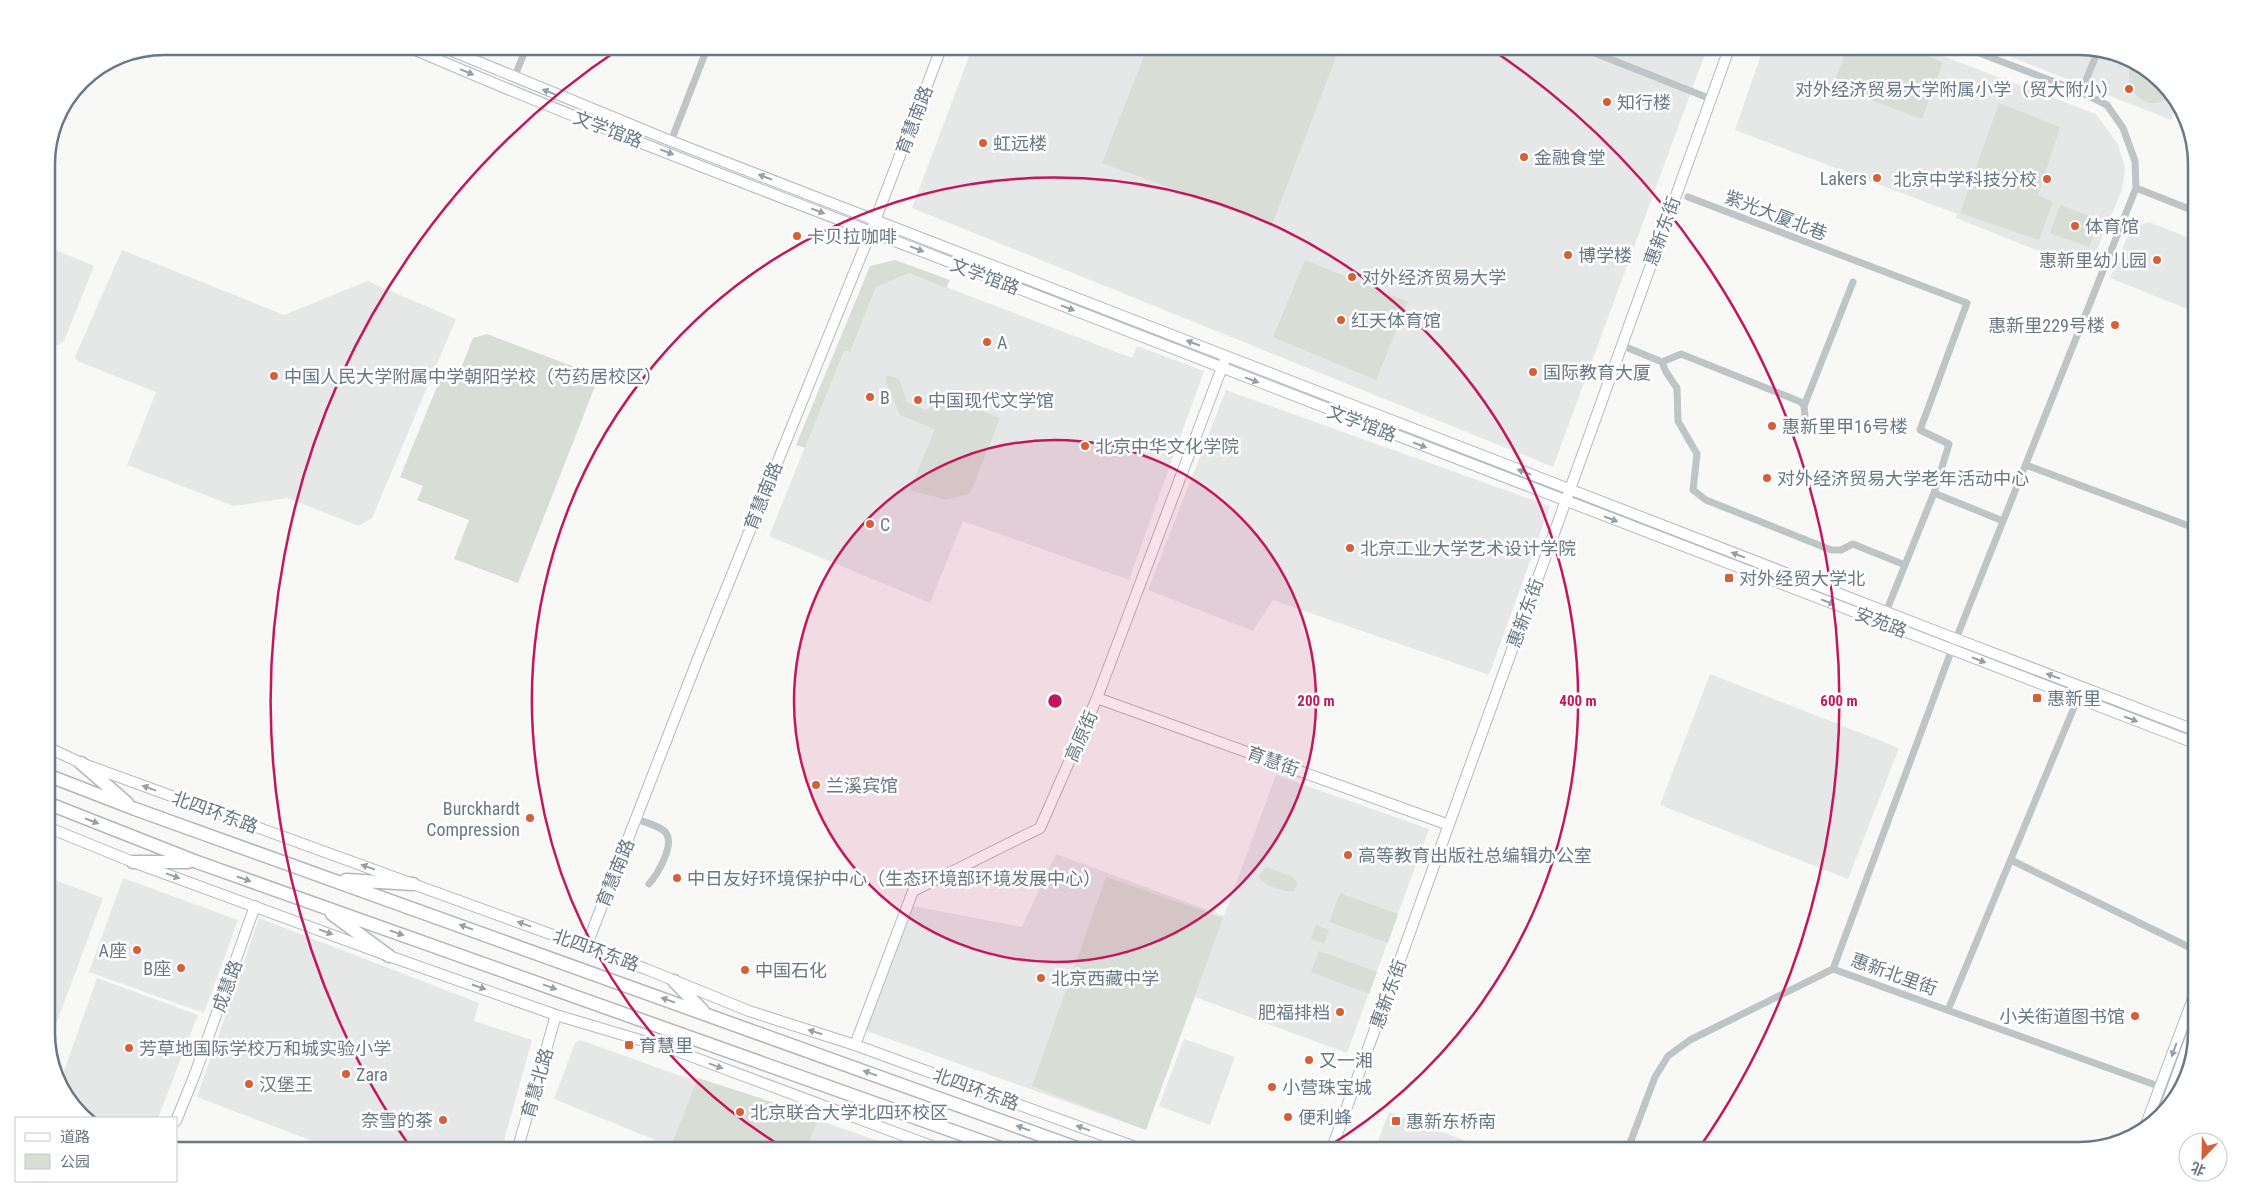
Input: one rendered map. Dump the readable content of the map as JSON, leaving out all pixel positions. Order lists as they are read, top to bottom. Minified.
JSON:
{"streets":{"highway":["北四环东路"],"street":["育慧南路","文学馆路","紫光大厦北巷","惠新东街","安苑路","高原街","育慧街","惠新北里街","成慧路","育慧北路"]},"crossings":[["育慧南路","文学馆路"],["育慧南路","北四环东路"],["文学馆路","惠新东街"],["文学馆路","安苑路"],["文学馆路","高原街"],["惠新东街","安苑路"],["惠新东街","育慧街"],["高原街","育慧街"],["高原街","北四环东路"]],"places":{"other":["对外经济贸易大学附属小学（贸大附小）","知行楼","虹远楼","金融食堂","Lakers","北京中学科技分校","体育馆","卡贝拉咖啡","博学楼","惠新里幼儿园","对外经济贸易大学","红天体育馆","惠新里229号楼","A","国际教育大厦","中国人民大学附属中学朝阳学校（芍药居校区）","B","中国现代文学馆","惠新里甲16号楼","北京中华文化学院","对外经济贸易大学老年活动中心","C","北京工业大学艺术设计学院","兰溪宾馆","Burckhardt Compression","高等教育出版社总编辑办公室","中日友好环境保护中心（生态环境部环境发展中心）","A座","B座","中国石化","北京西藏中学","肥福排档","小关街道图书馆","芳草地国际学校万和城实验小学","又一湘","Zara","汉堡王","小营珠宝城","北京联合大学北四环校区","便利蜂","奈雪的茶"],"transit":["对外经贸大学北","惠新里","育慧里","惠新东桥南"]},"legend":["道路","公园"],"north":"bottom","rings":["200 m","400 m","600 m"]}
